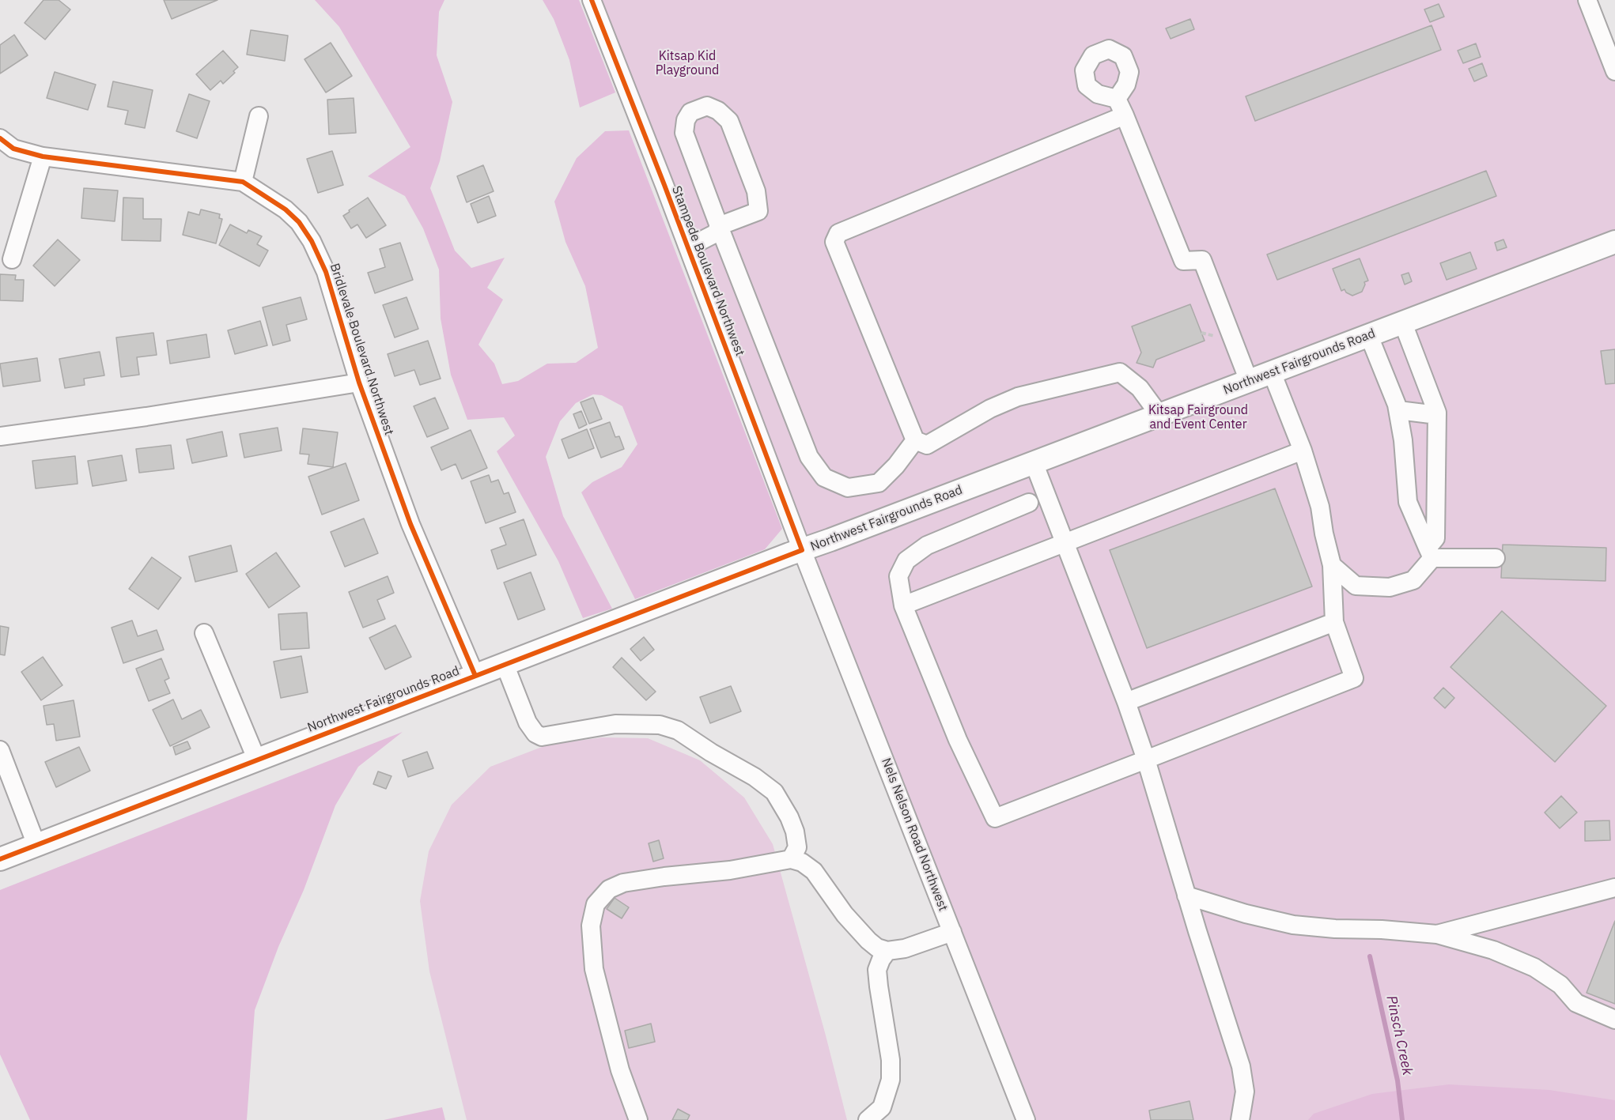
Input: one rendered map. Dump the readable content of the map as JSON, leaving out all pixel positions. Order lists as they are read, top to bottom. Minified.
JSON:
{"streets":{"main road":["Northwest Fairgrounds Road"],"street":["Stampede Boulevard Northwest","Bridlevale Boulevard Northwest","Nels Nelson Road Northwest"]},"crossings":[["Stampede Boulevard Northwest","Northwest Fairgrounds Road"],["Stampede Boulevard Northwest","Nels Nelson Road Northwest"],["Bridlevale Boulevard Northwest","Northwest Fairgrounds Road"],["Northwest Fairgrounds Road","Nels Nelson Road Northwest"]],"water":["Pinsch Creek"],"parks":["Kitsap Kid Playground","Kitsap Fairground and Event Center"]}
